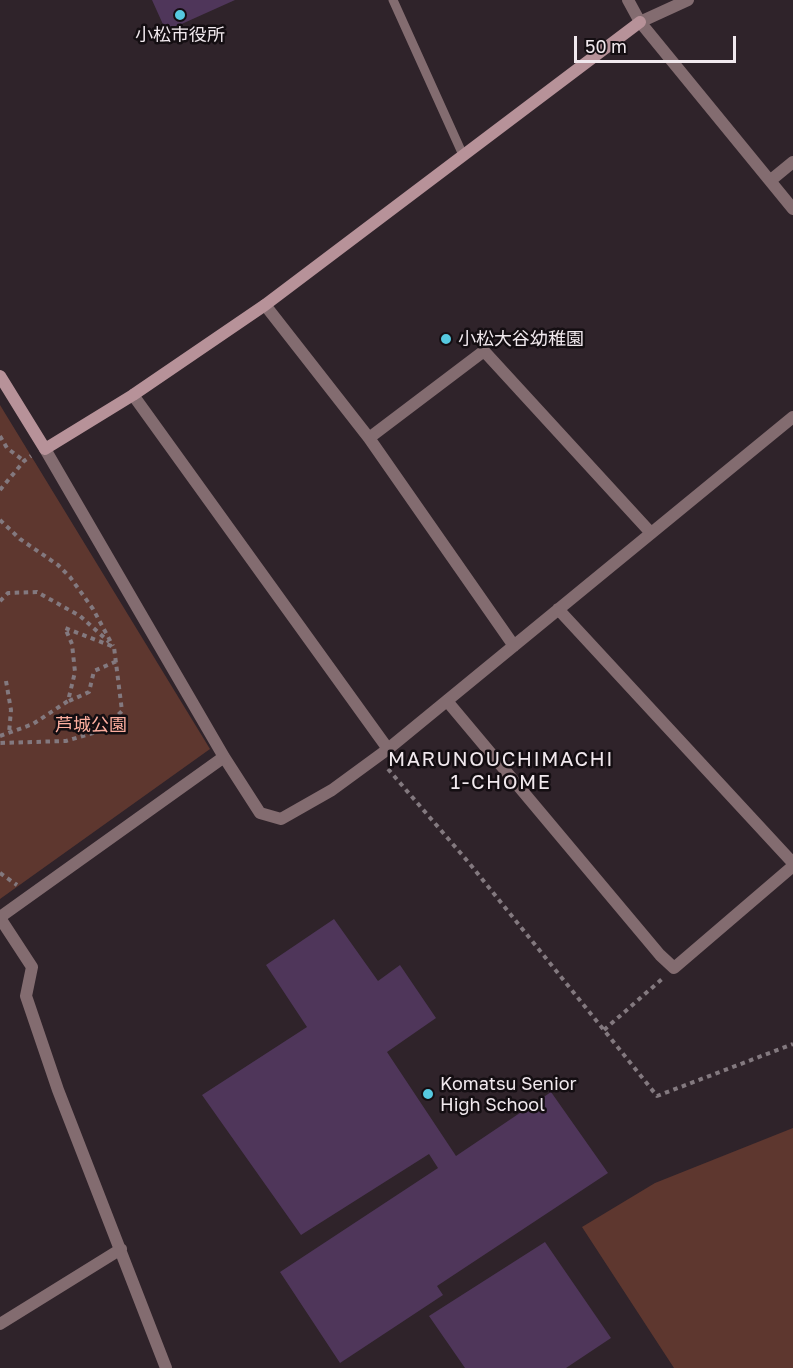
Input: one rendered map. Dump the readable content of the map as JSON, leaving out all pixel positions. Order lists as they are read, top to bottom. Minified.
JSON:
{"districts":["MARUNOUCHIMACHI 1-CHOME"],"parks":["芦城公園"],"places":["小松市役所","小松大谷幼稚園","Komatsu Senior High School"],"scale_bar":"50 m"}
